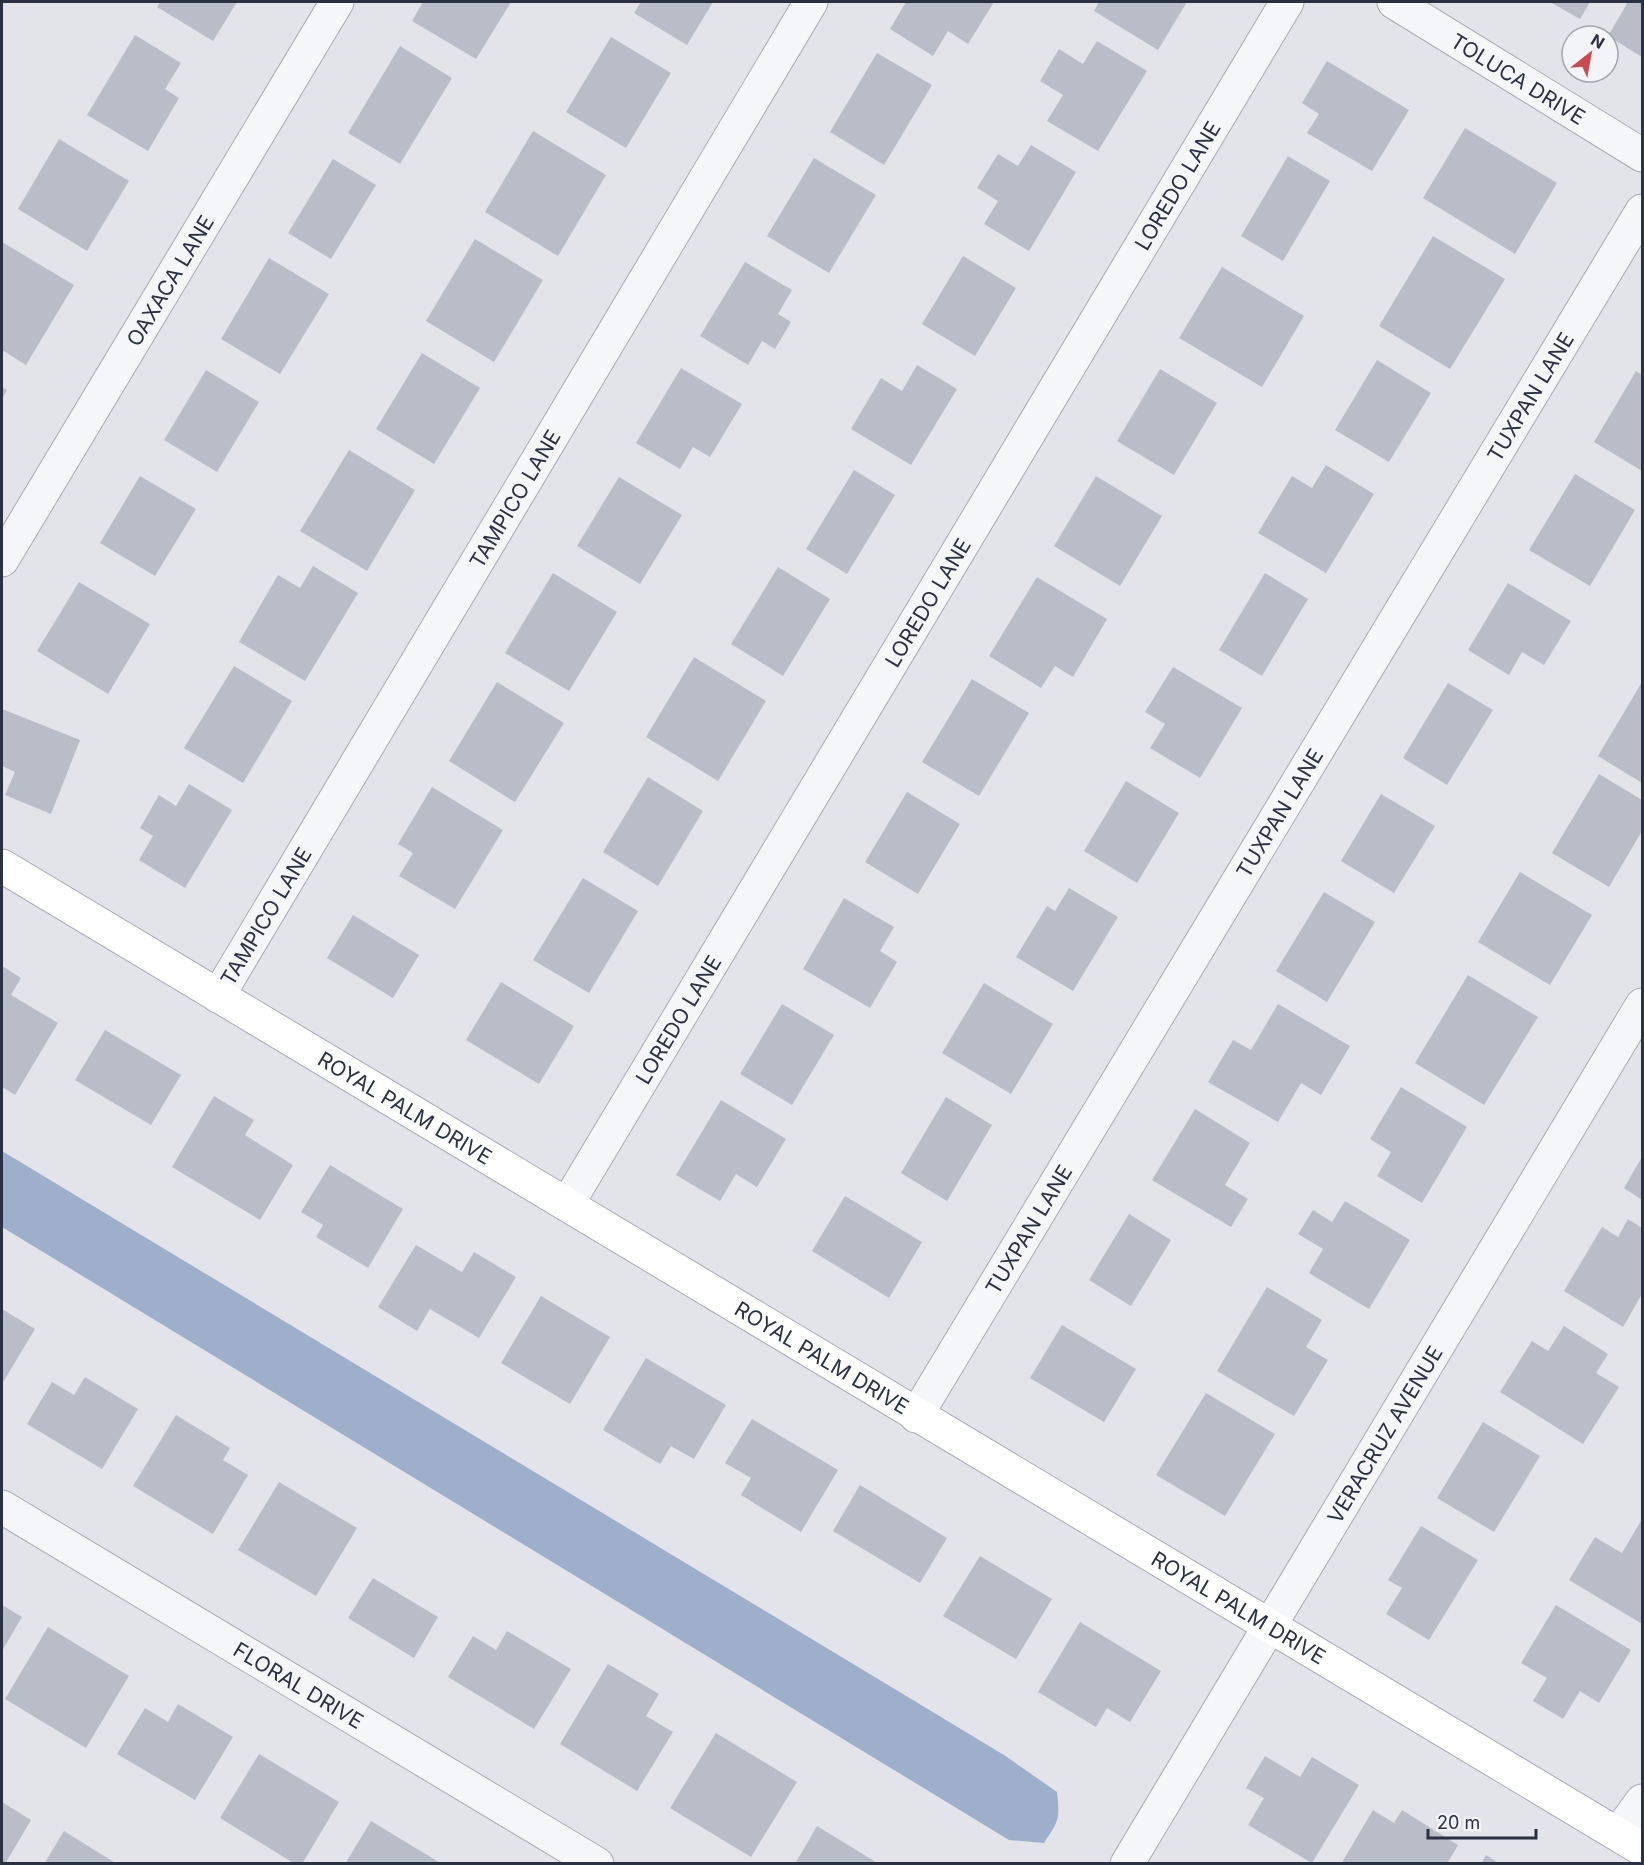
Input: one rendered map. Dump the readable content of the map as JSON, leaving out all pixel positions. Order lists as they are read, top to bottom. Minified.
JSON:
{"streets":{"street":["TOLUCA DRIVE","LOREDO LANE","OAXACA LANE","TUXPAN LANE","TAMPICO LANE","ROYAL PALM DRIVE","VERACRUZ AVENUE","FLORAL DRIVE"]},"crossings":[["LOREDO LANE","ROYAL PALM DRIVE"],["TUXPAN LANE","ROYAL PALM DRIVE"],["TAMPICO LANE","ROYAL PALM DRIVE"],["ROYAL PALM DRIVE","VERACRUZ AVENUE"]],"scale_bar":"20 m","north":"top right"}
